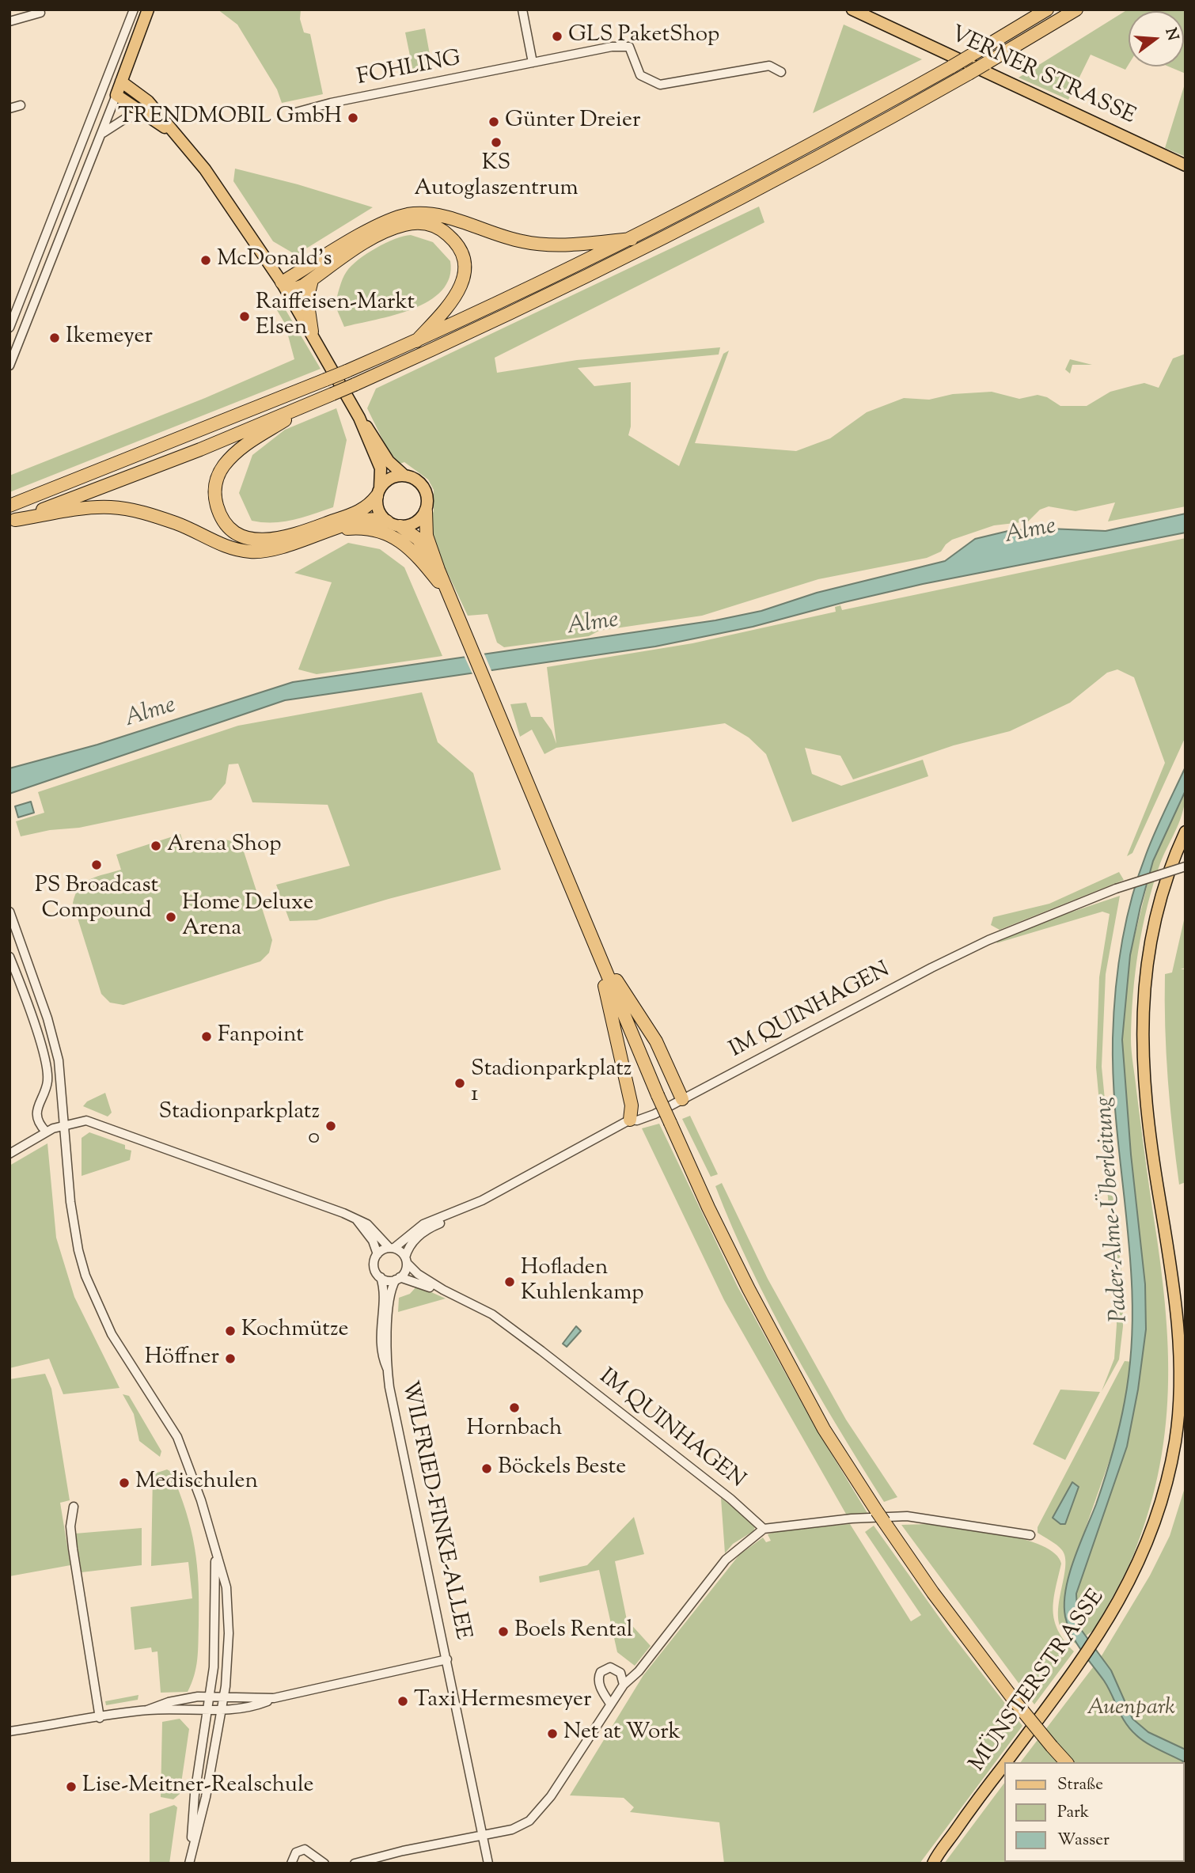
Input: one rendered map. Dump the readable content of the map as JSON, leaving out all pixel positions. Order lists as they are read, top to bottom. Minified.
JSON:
{"streets":{"main road":["VERNER STRASSE","MÜNSTERSTRASSE"],"street":["FOHLING","IM QUINHAGEN","WILFRIED-FINKE-ALLEE"]},"crossings":[["IM QUINHAGEN","WILFRIED-FINKE-ALLEE"]],"water":["Alme","Pader-Alme-Überleitung"],"parks":["Auenpark"],"places":["GLS PaketShop","TRENDMOBIL GmbH","Günter Dreier","KS Autoglaszentrum","McDonald's","Raiffeisen-Markt Elsen","Ikemeyer","Arena Shop","PS Broadcast Compound","Home Deluxe Arena","Fanpoint","Stadionparkplatz 1","Stadionparkplatz 0","Hofladen Kuhlenkamp","Kochmütze","Höffner","Hornbach","Böckels Beste","Medischulen","Boels Rental","Taxi Hermesmeyer","Net at Work","Lise-Meitner-Realschule"],"legend":["Straße","Park","Wasser"],"north":"right"}
